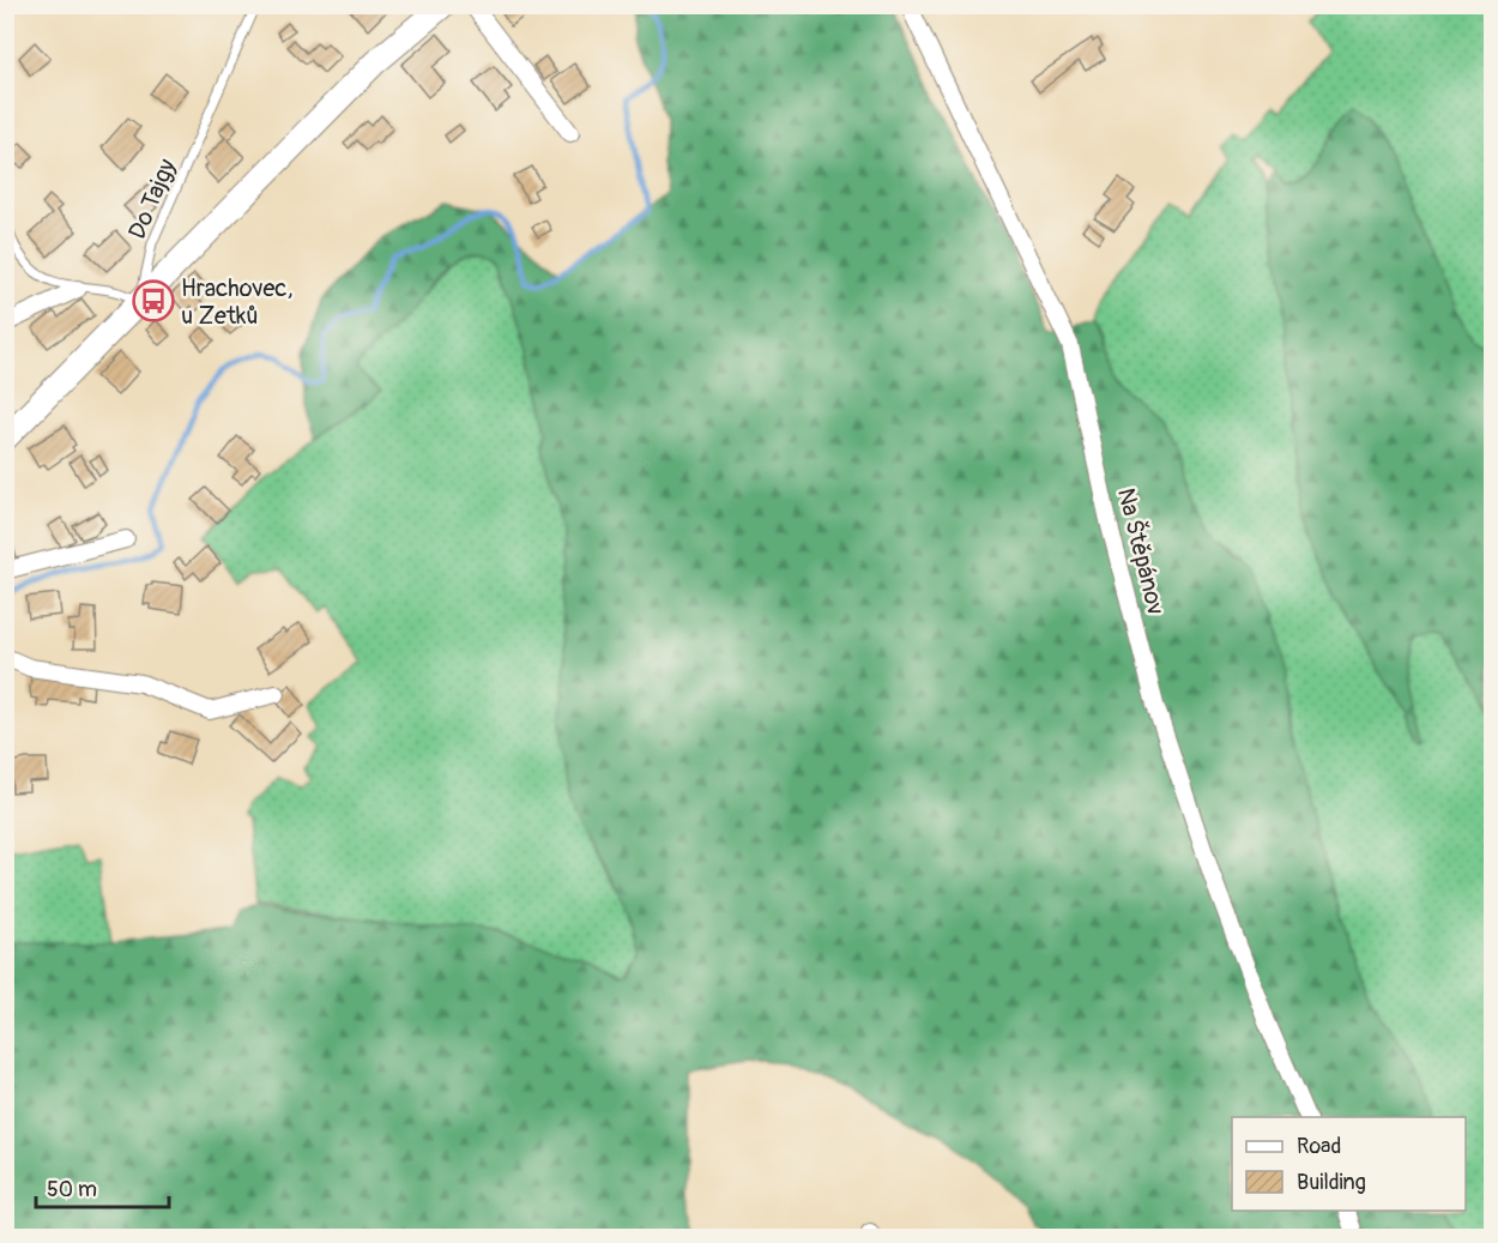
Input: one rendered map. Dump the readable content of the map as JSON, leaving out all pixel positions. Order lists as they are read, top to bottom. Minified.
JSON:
{"streets":{"street":["Na Štěpánov"],"lane":["Do Tajgy"]},"places":{"bus stop":["Hrachovec, u Zetků"]},"legend":["Road","Building"],"scale_bar":"50 m"}
